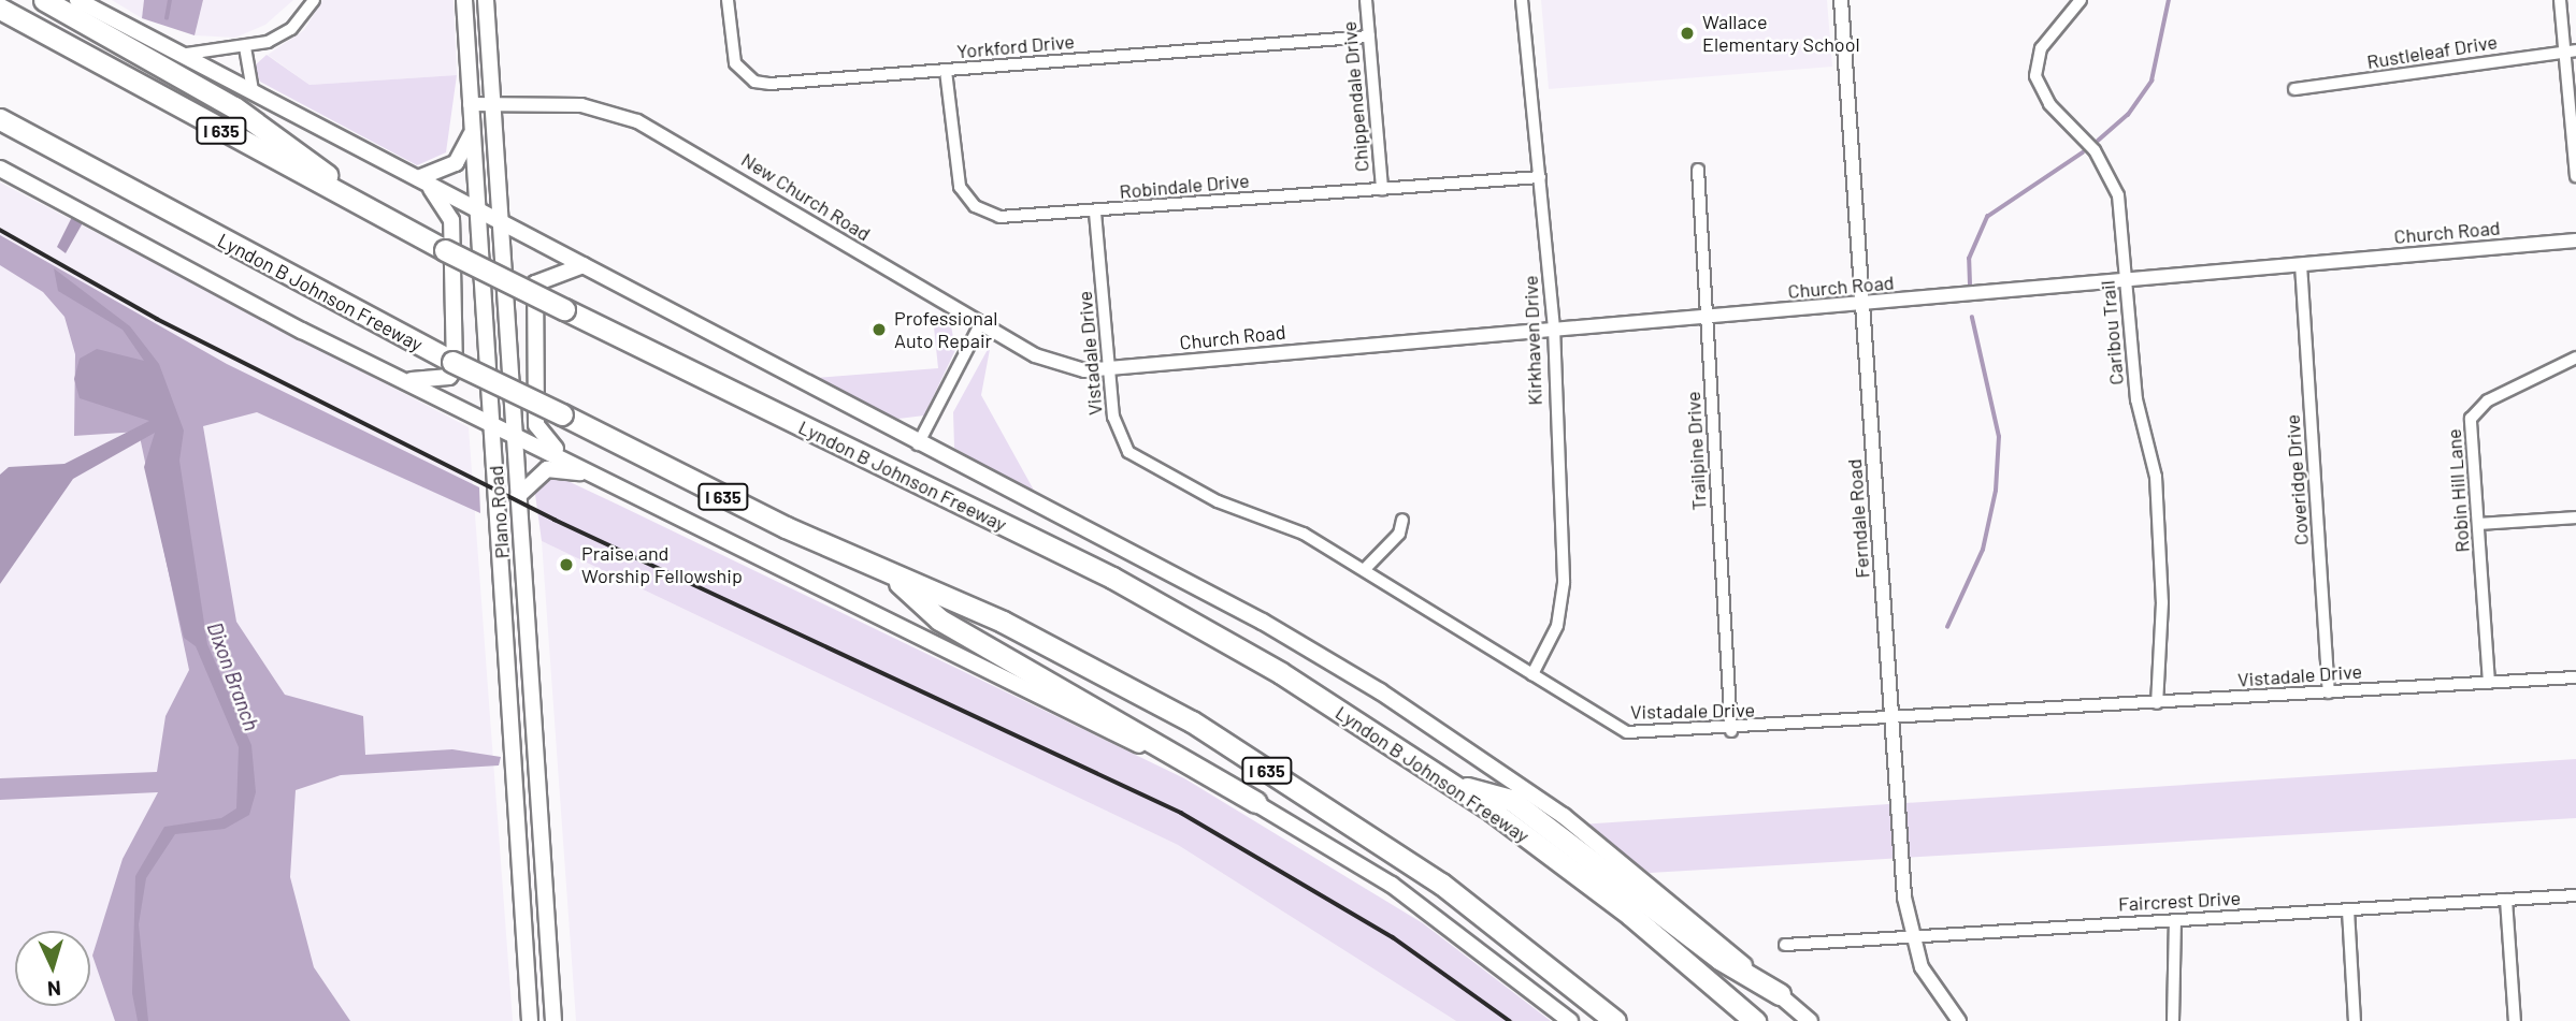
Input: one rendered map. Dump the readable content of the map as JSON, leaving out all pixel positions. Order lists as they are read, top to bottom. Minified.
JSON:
{"streets":{"highway":["I 635","Lyndon B Johnson Freeway"],"main road":["Plano Road"],"street":["Yorkford Drive","Rustleleaf Drive","Chippendale Drive","Robindale Drive","New Church Road","Church Road","Caribou Trail","Kirkhaven Drive","Vistadale Drive","Trailpine Drive","Coveridge Drive","Robin Hill Lane","Ferndale Road","Faircrest Drive"]},"crossings":[["Yorkford Drive","Chippendale Drive"],["Yorkford Drive","Robindale Drive"],["Chippendale Drive","Robindale Drive"],["Robindale Drive","Kirkhaven Drive"],["Robindale Drive","Vistadale Drive"],["New Church Road","Church Road"],["New Church Road","Vistadale Drive"],["New Church Road","Plano Road"],["Church Road","Caribou Trail"],["Church Road","Kirkhaven Drive"],["Church Road","Vistadale Drive"],["Church Road","Trailpine Drive"],["Church Road","Coveridge Drive"],["Church Road","Ferndale Road"],["Caribou Trail","Vistadale Drive"],["Kirkhaven Drive","Vistadale Drive"],["Vistadale Drive","Trailpine Drive"],["Vistadale Drive","Coveridge Drive"],["Vistadale Drive","Robin Hill Lane"],["Vistadale Drive","Ferndale Road"],["Ferndale Road","Faircrest Drive"]],"water":["Dixon Branch"],"places":["Wallace Elementary School","Professional Auto Repair","Praise and Worship Fellowship"],"north":"bottom"}
